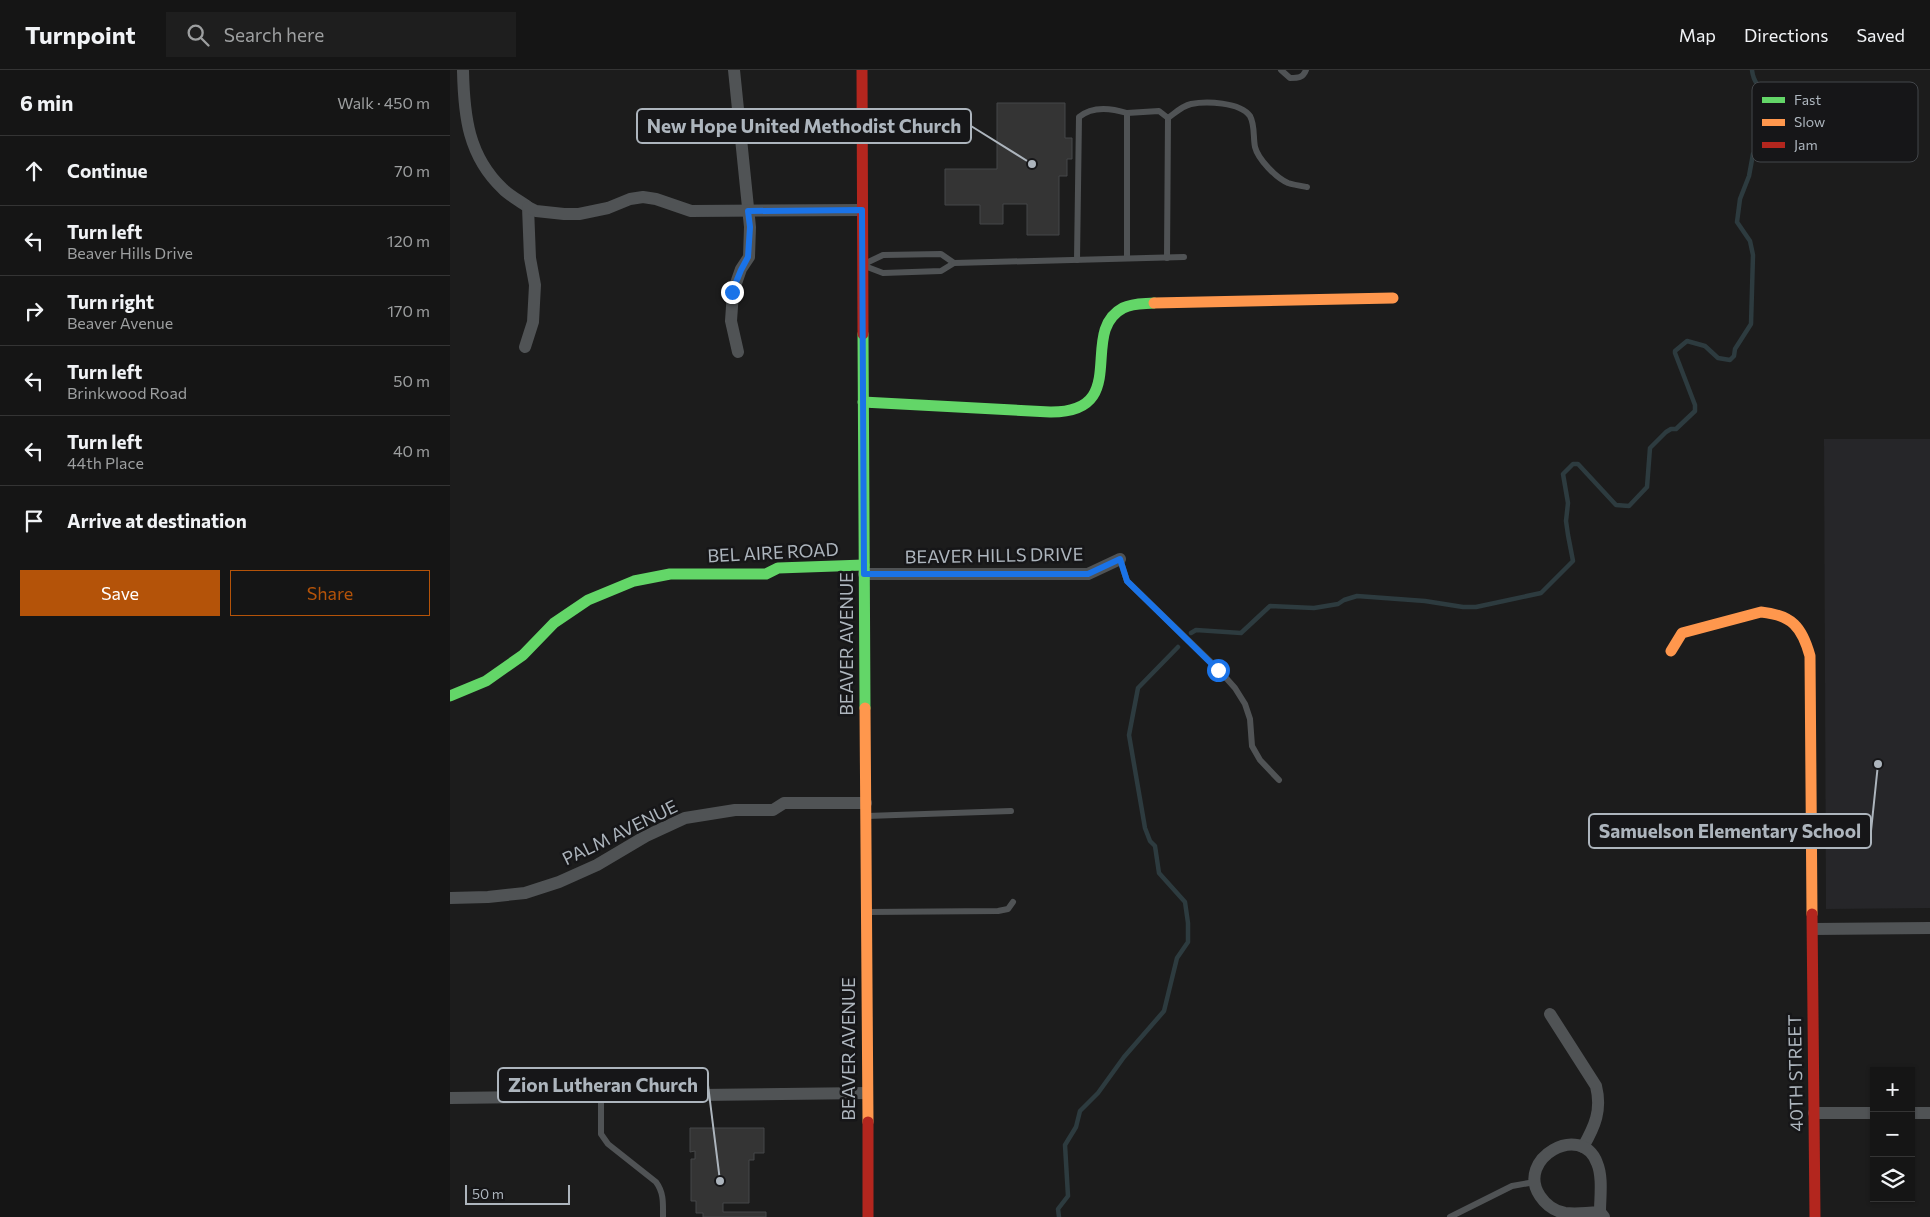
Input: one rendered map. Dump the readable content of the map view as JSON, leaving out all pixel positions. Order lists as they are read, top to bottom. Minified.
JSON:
{"streets":{"street":["BEL AIRE ROAD","BEAVER HILLS DRIVE","BEAVER AVENUE","PALM AVENUE","40TH STREET"]},"crossings":[["BEL AIRE ROAD","BEAVER HILLS DRIVE"],["BEL AIRE ROAD","BEAVER AVENUE"],["BEAVER HILLS DRIVE","BEAVER AVENUE"],["BEAVER AVENUE","PALM AVENUE"]],"places":["New Hope United Methodist Church","Samuelson Elementary School","Zion Lutheran Church"],"legend":["Fast","Slow","Jam"],"scale_bar":"50 m","page":{"header":"Turnpoint","search":"Search here","nav":["Map","Directions","Saved"],"heading":["6 min","Walk · 450 m"],"list":[["Continue","70 m"],["Turn left","Beaver Hills Drive","120 m"],["Turn right","Beaver Avenue","170 m"],["Turn left","Brinkwood Road","50 m"],["Turn left","44th Place","40 m"],"Arrive at destination"],"buttons":["Save","Share"],"map_buttons":["+","−"],"scale":"50 m"}}
